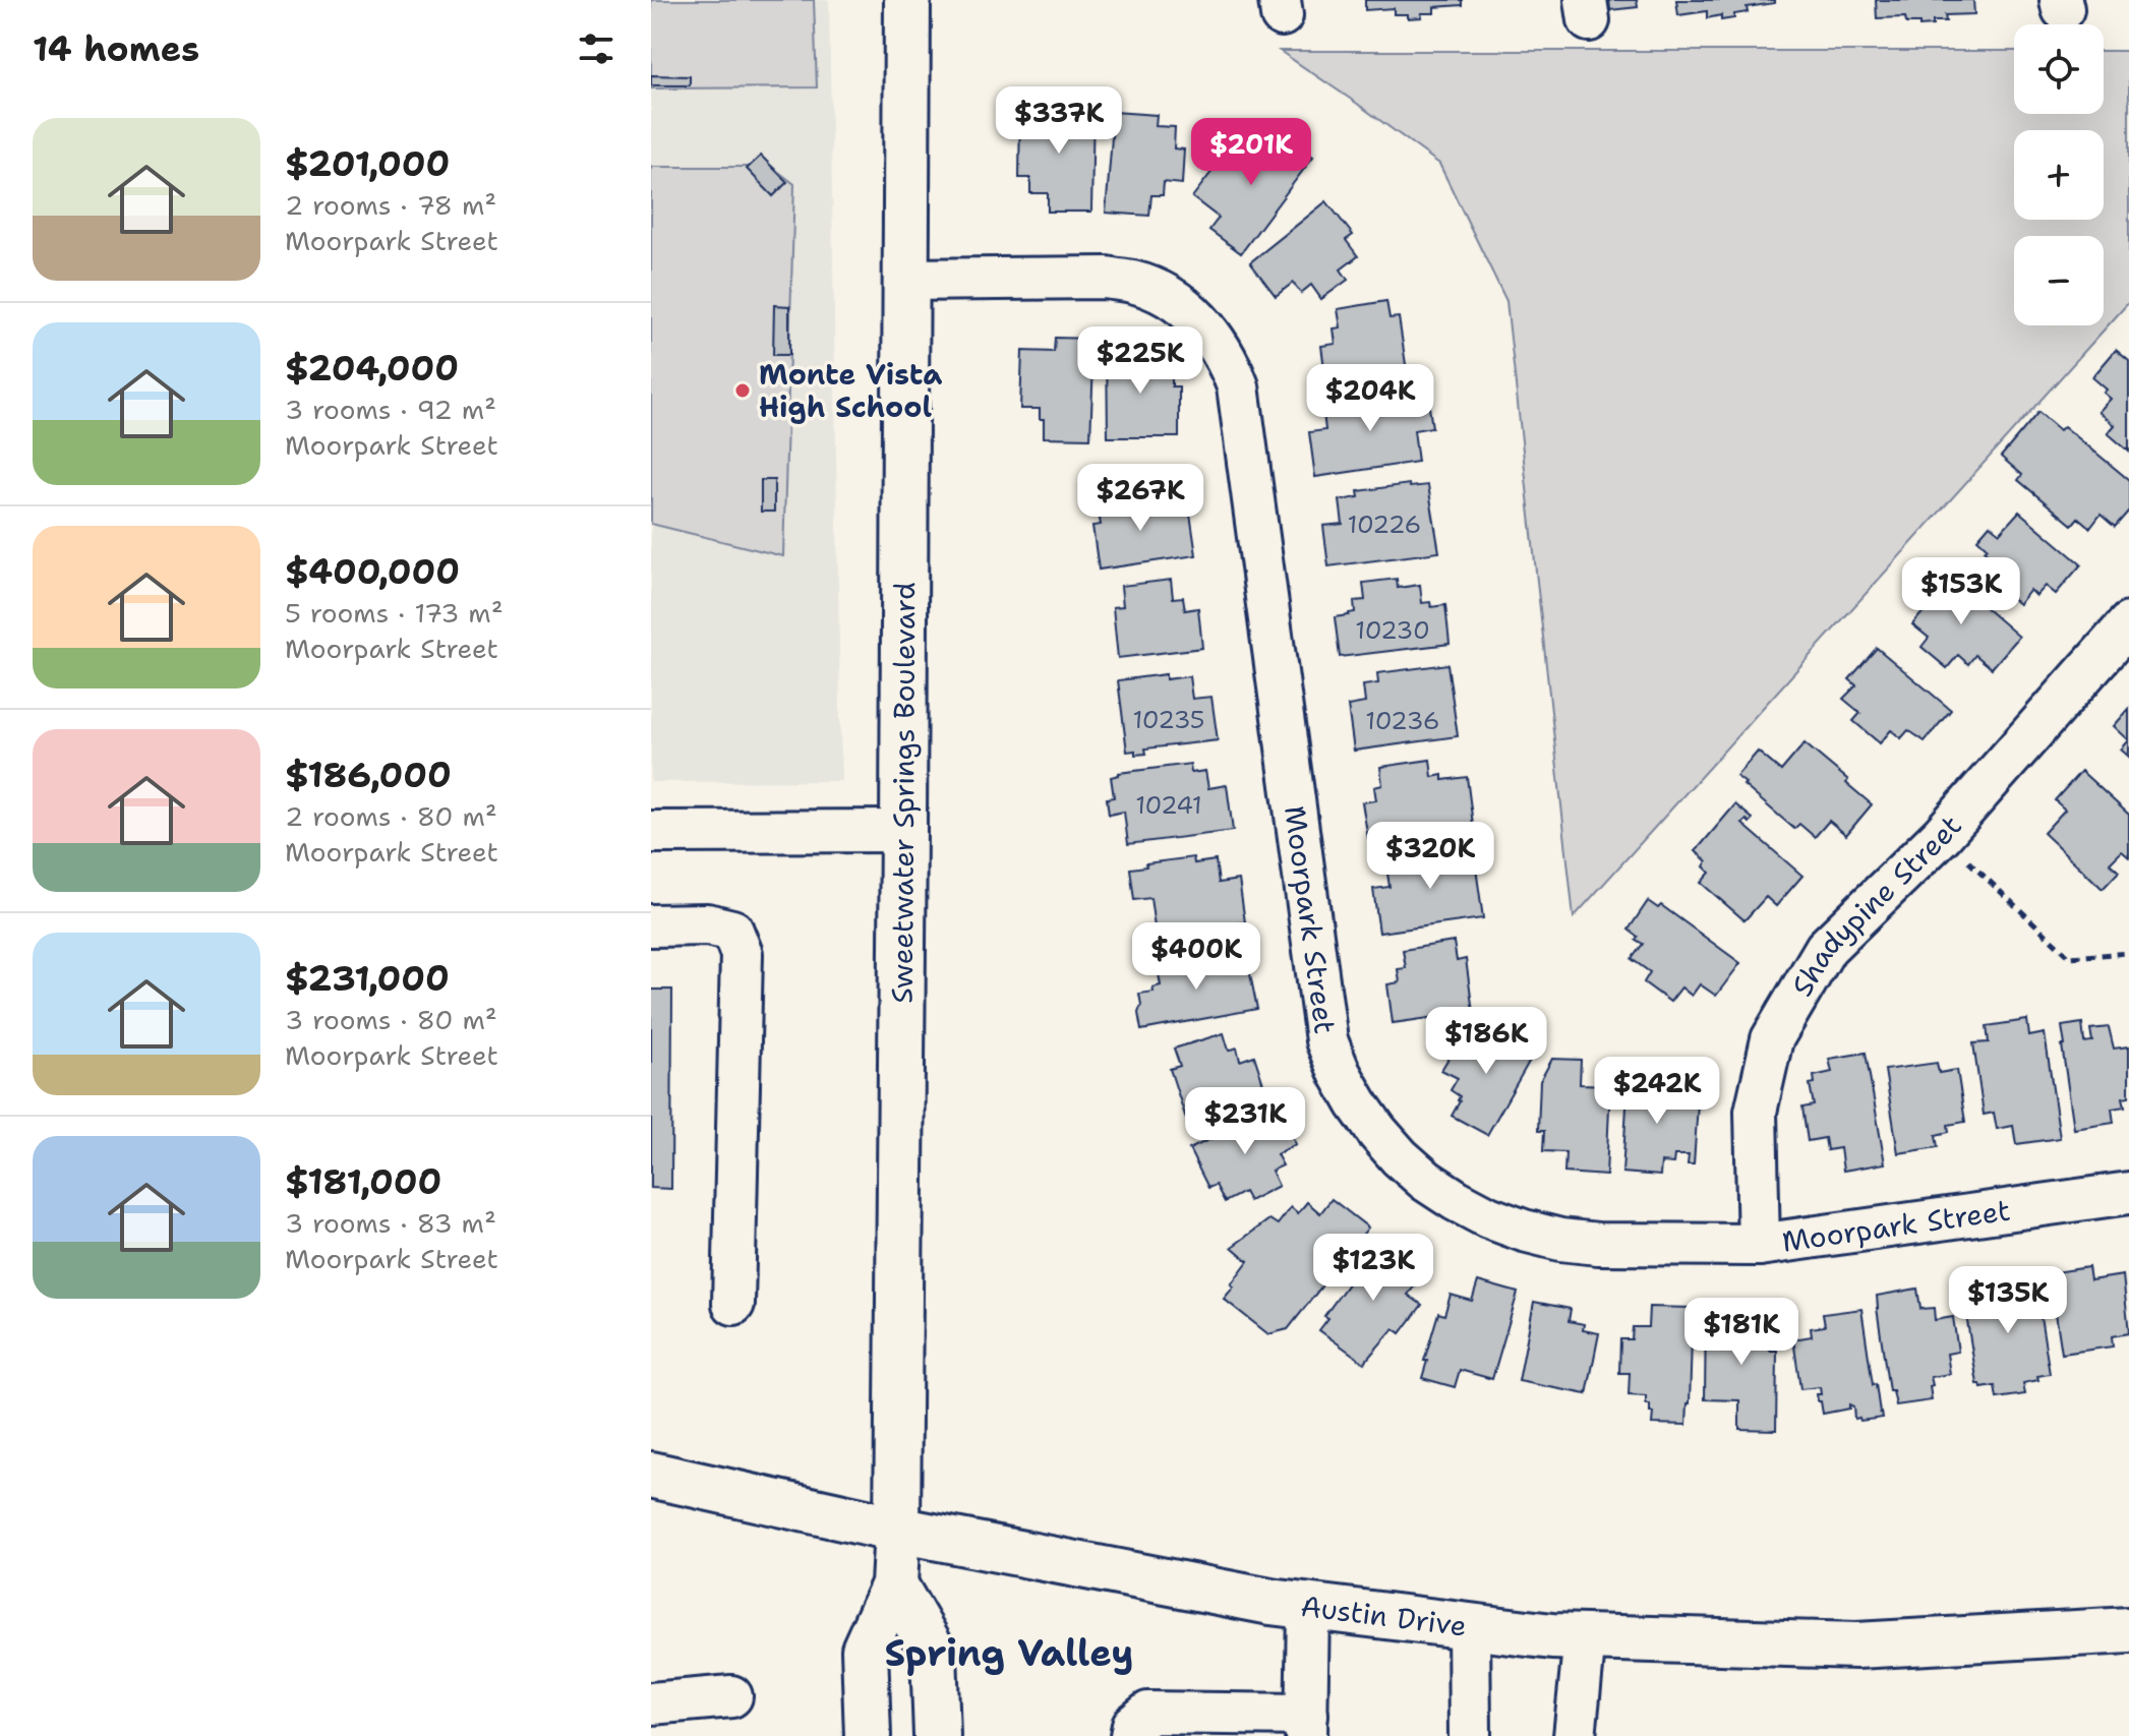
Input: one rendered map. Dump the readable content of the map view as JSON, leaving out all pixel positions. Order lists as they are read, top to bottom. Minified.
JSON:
{"streets":{"main road":["Sweetwater Springs Boulevard","Austin Drive"],"street":["Shadypine Street","Moorpark Street"]},"crossings":[["Sweetwater Springs Boulevard","Moorpark Street"],["Sweetwater Springs Boulevard","Austin Drive"],["Shadypine Street","Moorpark Street"]],"districts":["Spring Valley"],"places":["Monte Vista High School"],"house_numbers":["10226","10230","10235","10236","10241"],"page":{"heading":"14 homes","map_buttons":["+","−"],"price":["$337K","$201K","$225K","$204K","$267K","$153K","$320K","$400K","$186K","$242K","$231K","$123K","$135K","$181K"],"list":[{"name":"$201,000","note":"2 rooms · 78 m² · Moorpark Street"},{"name":"$204,000","note":"3 rooms · 92 m² · Moorpark Street"},{"name":"$400,000","note":"5 rooms · 173 m² · Moorpark Street"},{"name":"$186,000","note":"2 rooms · 80 m² · Moorpark Street"},{"name":"$231,000","note":"3 rooms · 80 m² · Moorpark Street"},{"name":"$181,000","note":"3 rooms · 83 m² · Moorpark Street"}]}}
